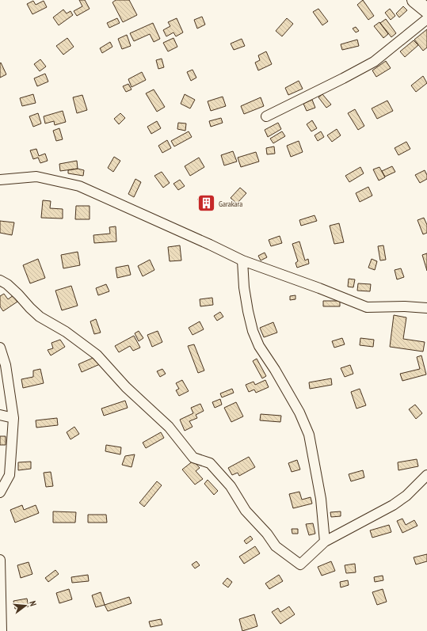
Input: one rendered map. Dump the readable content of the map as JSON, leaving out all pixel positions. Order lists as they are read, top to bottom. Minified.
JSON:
{"places":{"building":["Garakara"]},"north":"right"}
